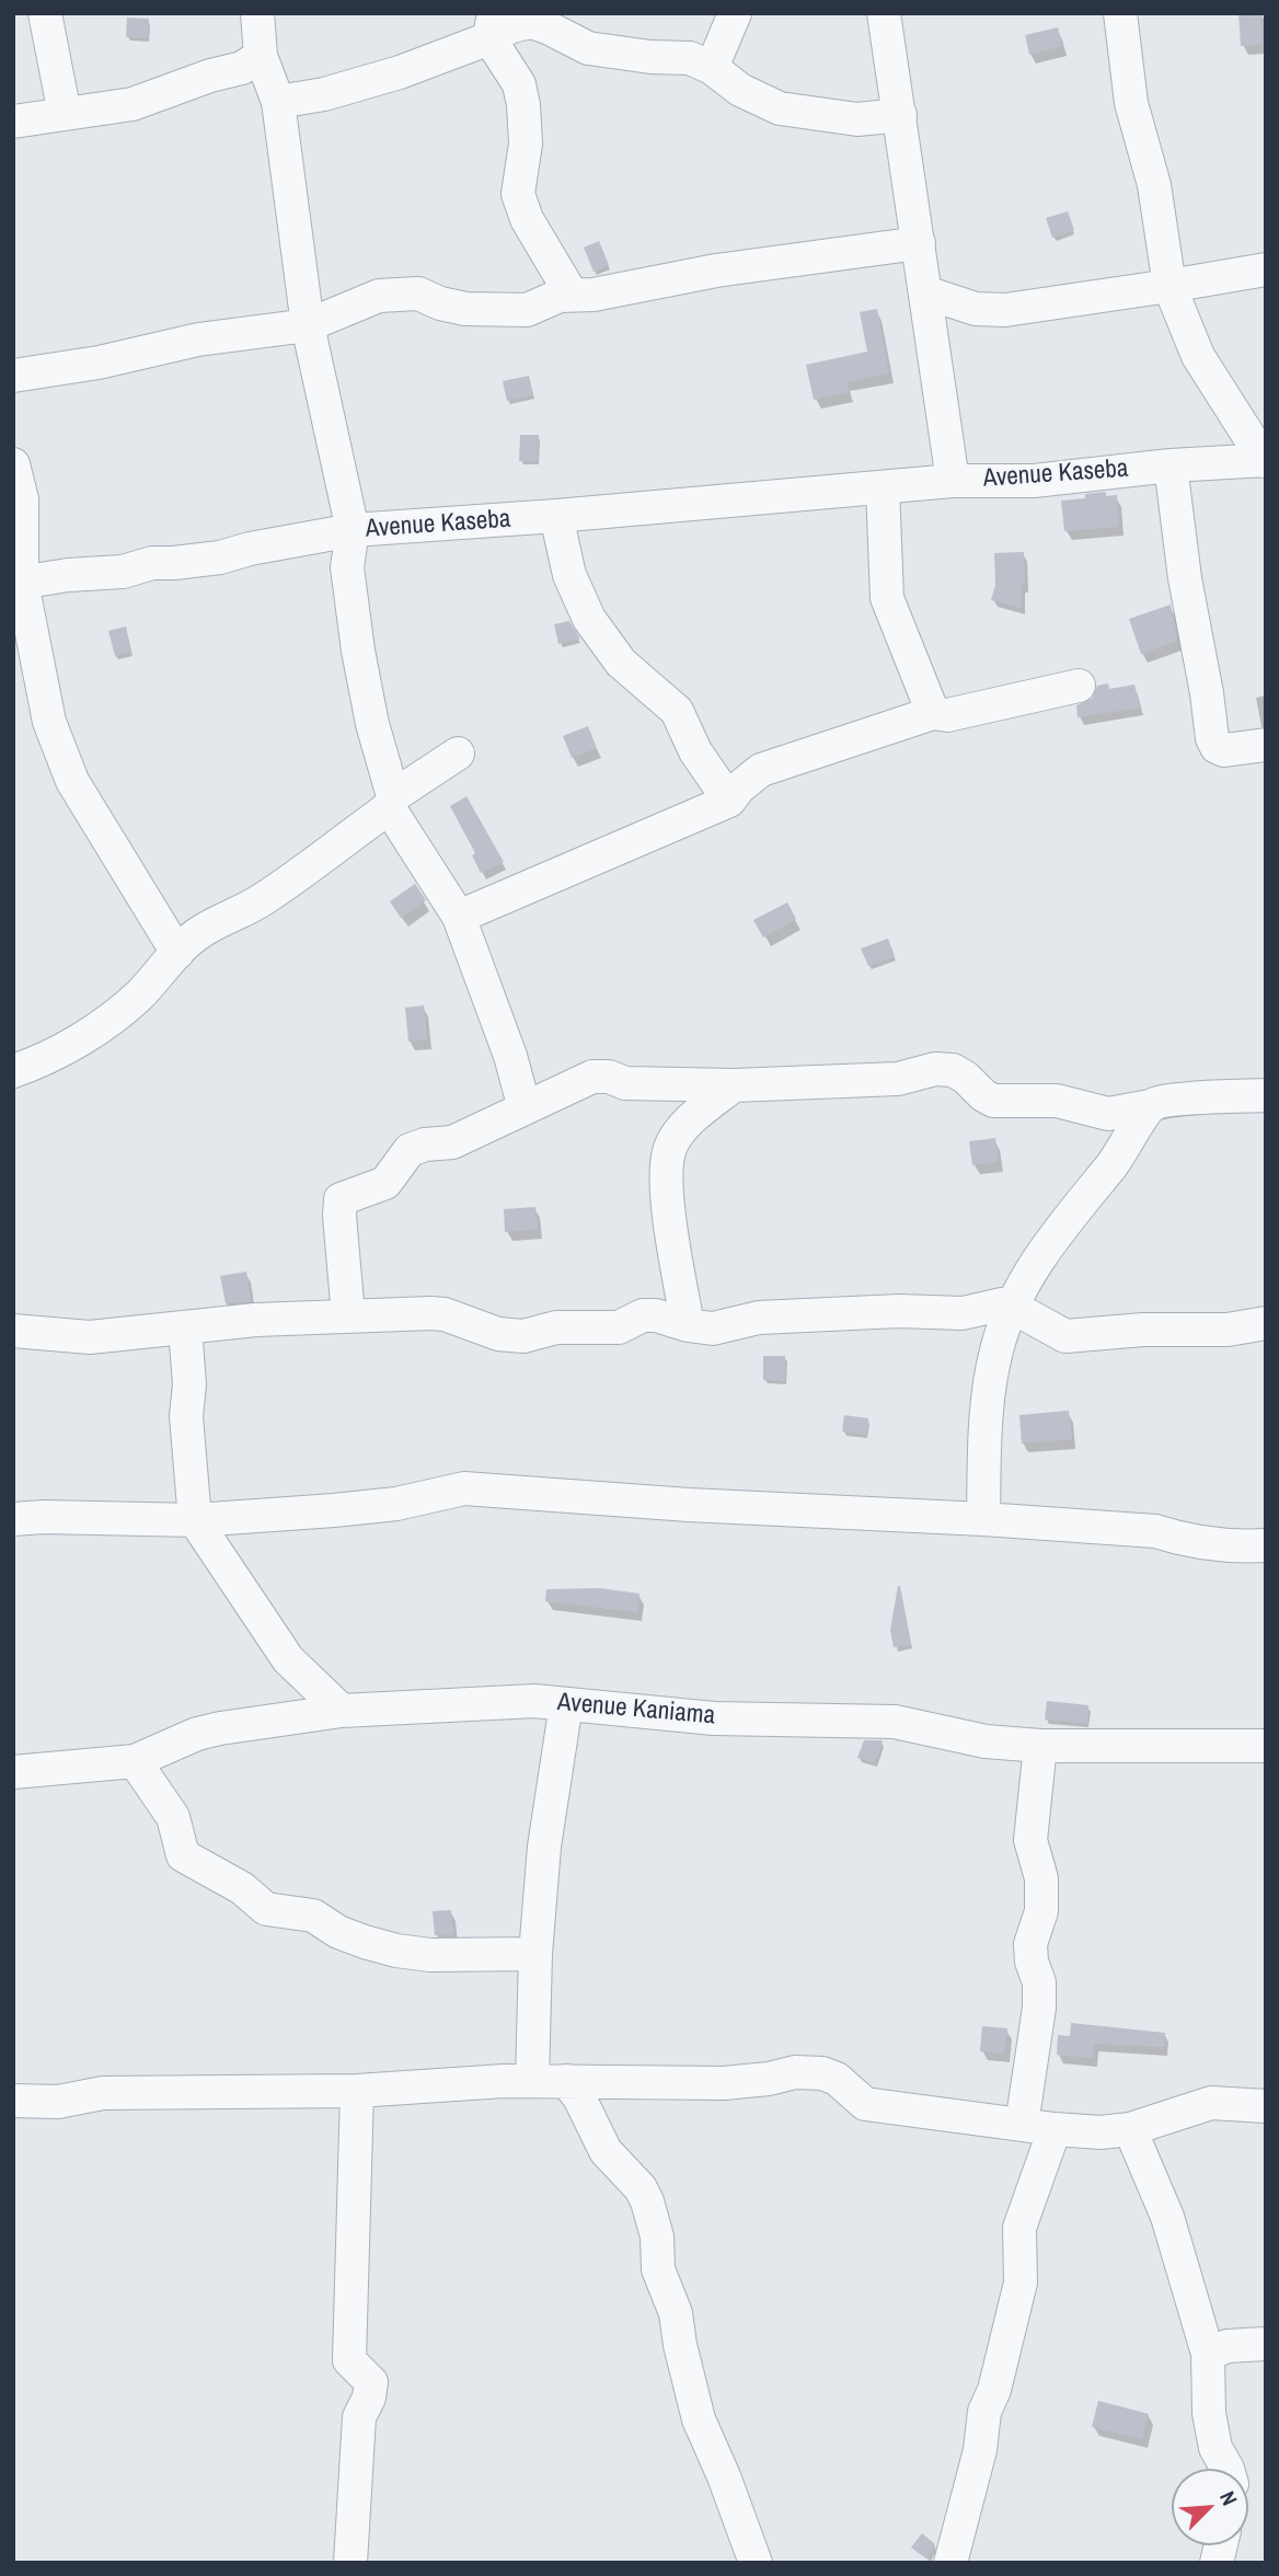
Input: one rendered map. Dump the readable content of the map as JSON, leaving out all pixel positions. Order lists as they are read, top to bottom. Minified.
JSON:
{"streets":{"street":["Avenue Kaseba","Avenue Kaniama"]},"north":"top right"}
